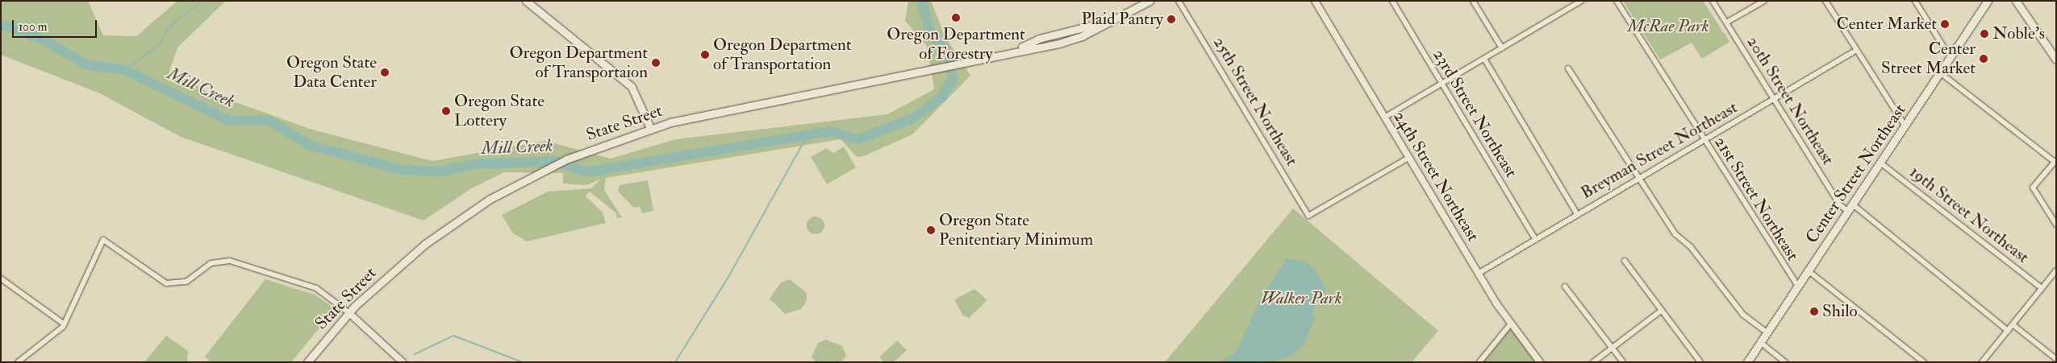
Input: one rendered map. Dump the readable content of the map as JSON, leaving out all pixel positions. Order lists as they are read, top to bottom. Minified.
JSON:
{"streets":{"main road":["State Street","Center Street Northeast"],"street":["20th Street Northeast","25th Street Northeast","23rd Street Northeast","Breyman Street Northeast","24th Street Northeast","21st Street Northeast","19th Street Northeast"]},"crossings":[["20th Street Northeast","Breyman Street Northeast"],["20th Street Northeast","Center Street Northeast"],["25th Street Northeast","24th Street Northeast"],["23rd Street Northeast","Breyman Street Northeast"],["Breyman Street Northeast","24th Street Northeast"],["Breyman Street Northeast","21st Street Northeast"],["Center Street Northeast","21st Street Northeast"],["Center Street Northeast","19th Street Northeast"]],"water":["Mill Creek"],"parks":["McRae Park","Walker Park"],"places":["Oregon Department of Forestry","Plaid Pantry","Center Market","Noble's","Oregon Department of Transportation","Center Street Market","Oregon Department of Transportaion","Oregon State Data Center","Oregon State Lottery","Oregon State Penitentiary Minimum","Shilo"],"scale_bar":"100 m"}
